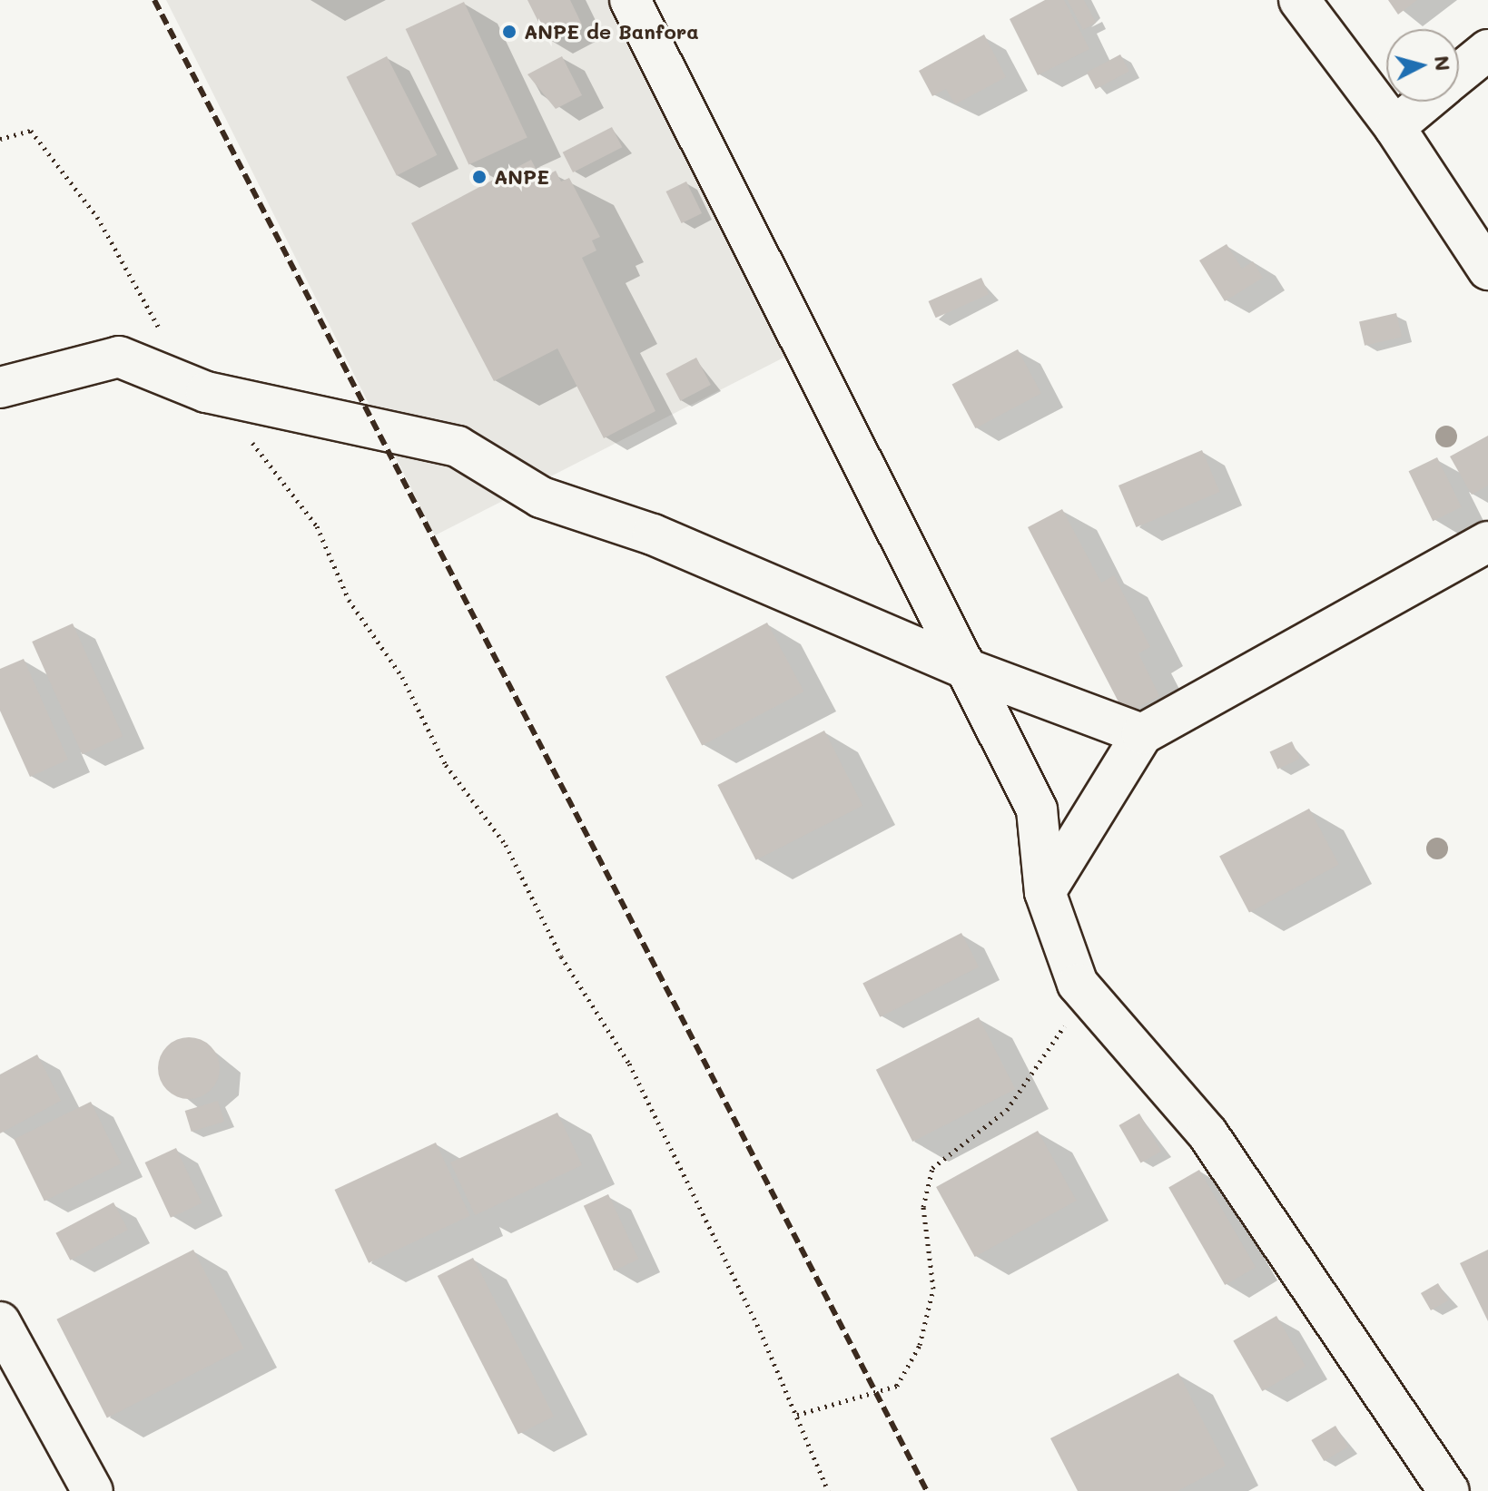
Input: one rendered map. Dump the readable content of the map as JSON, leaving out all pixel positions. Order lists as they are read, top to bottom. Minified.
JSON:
{"places":["ANPE de Banfora","ANPE"],"north":"right"}
